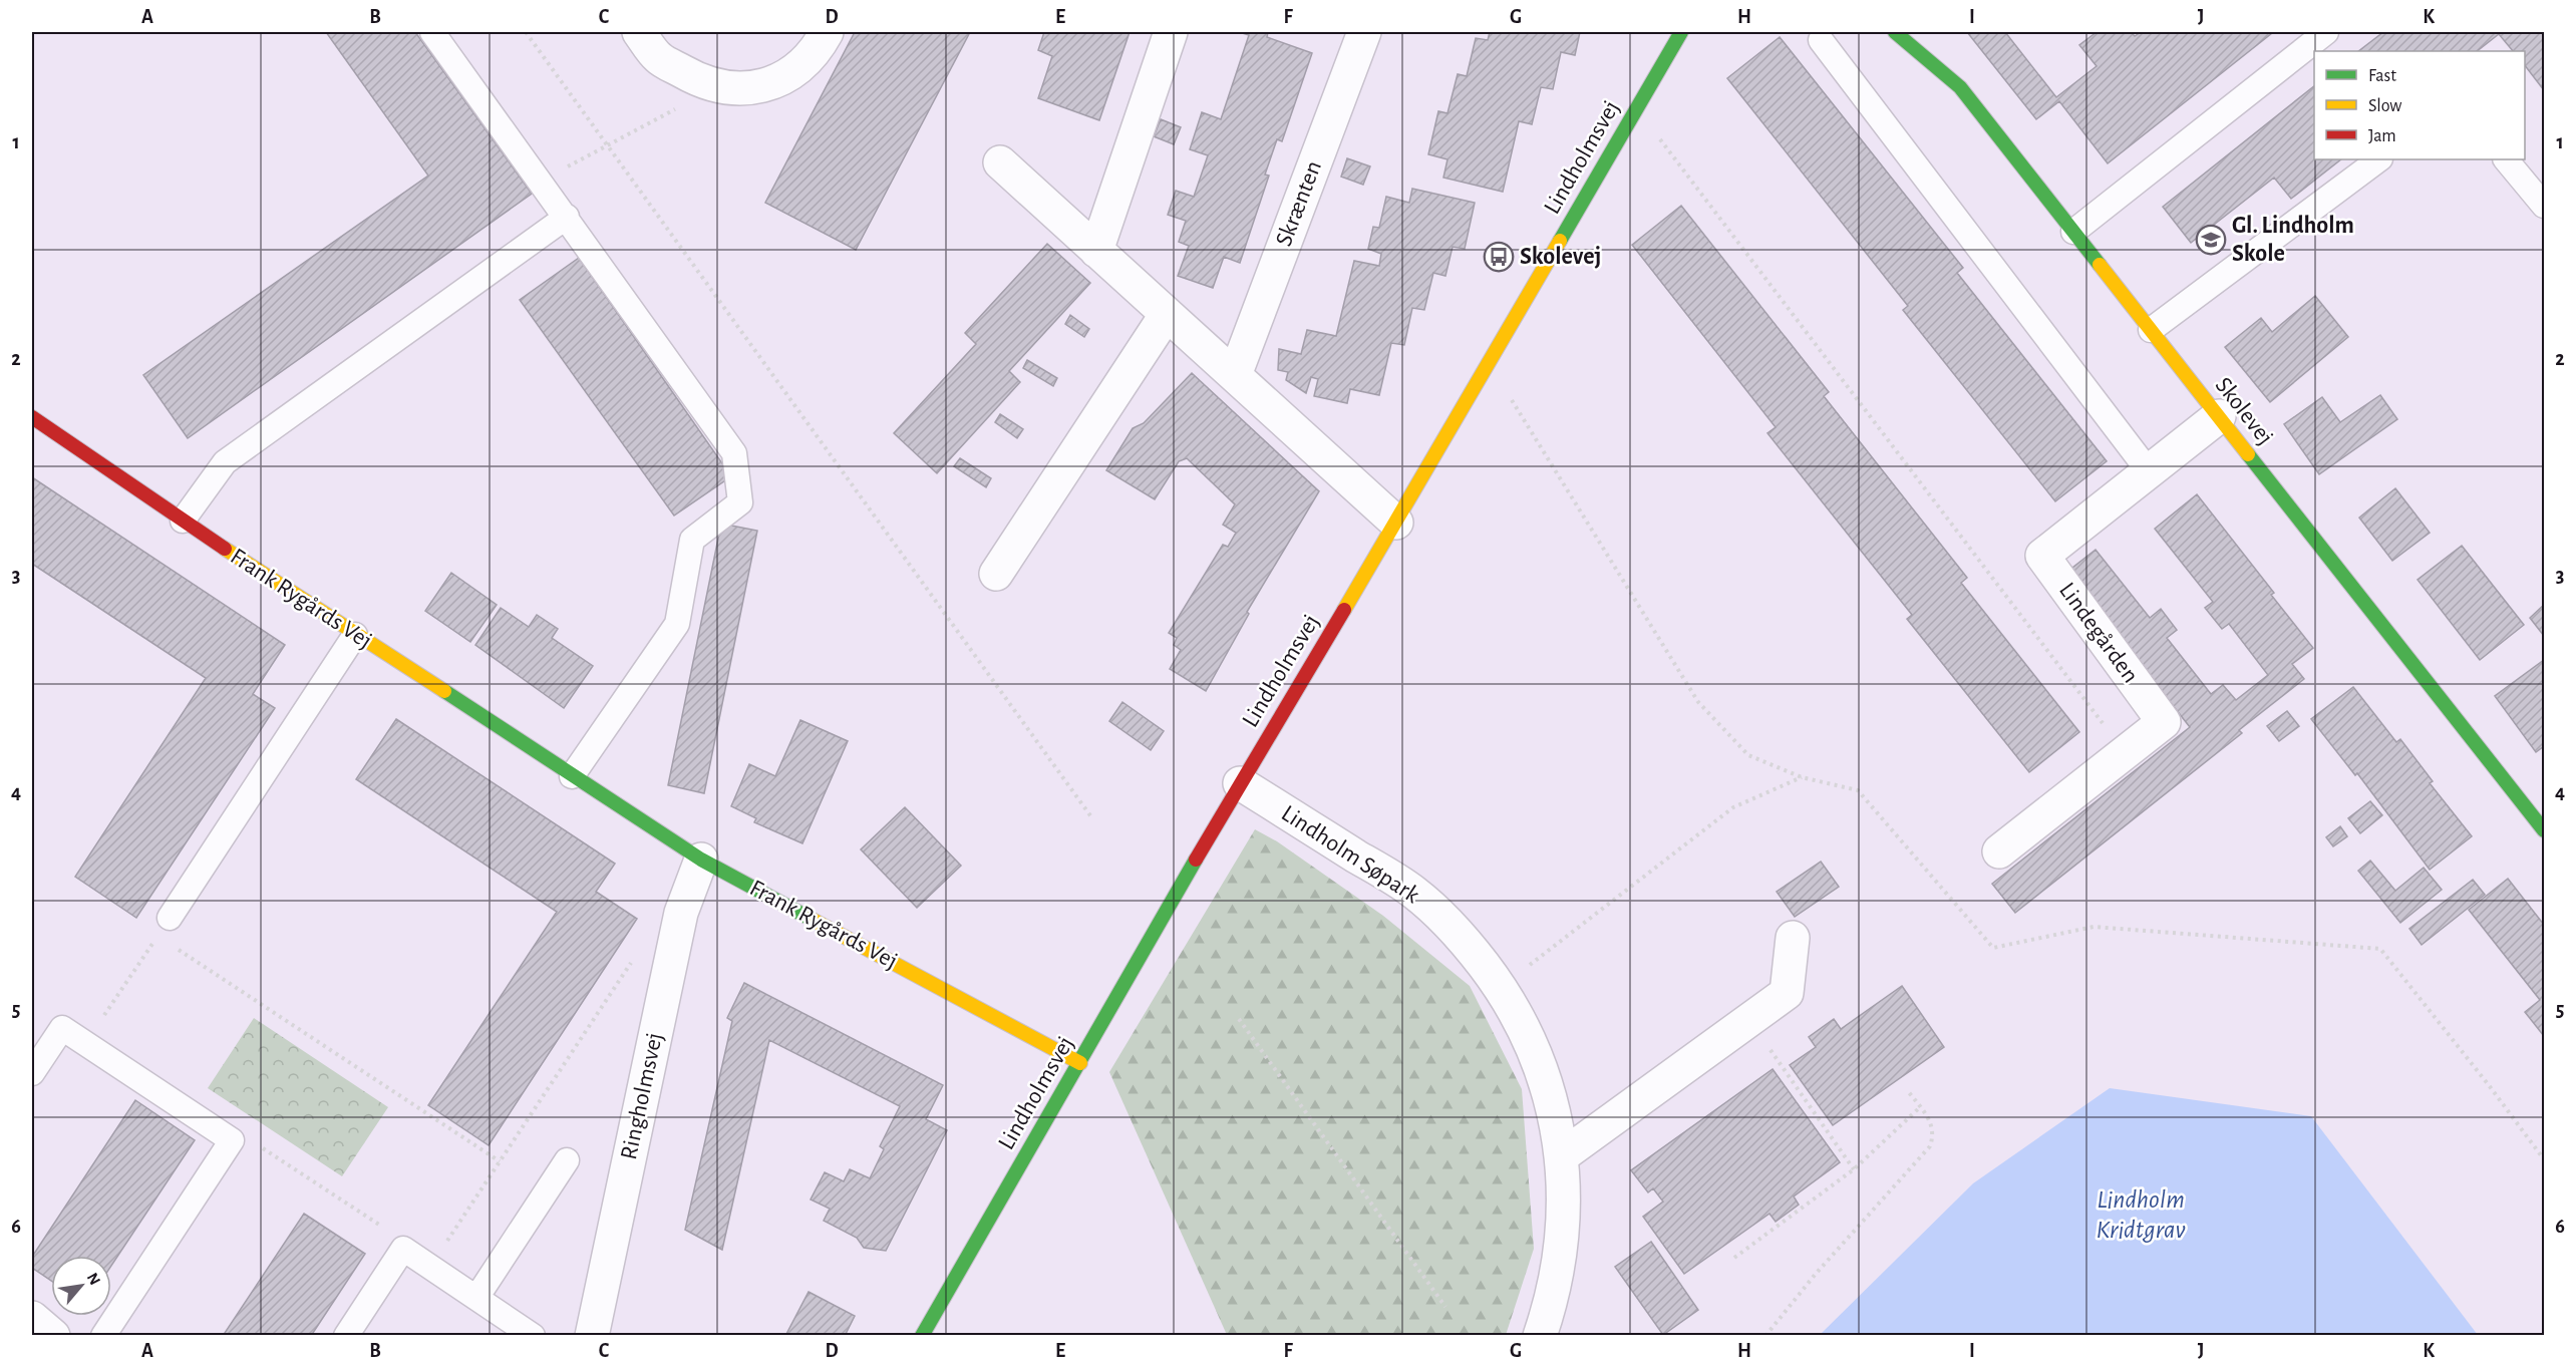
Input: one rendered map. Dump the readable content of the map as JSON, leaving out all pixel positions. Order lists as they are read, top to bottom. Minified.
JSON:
{"streets":{"street":["Lindholmsvej","Skrænten","Skolevej","Frank Rygårds Vej","Lindegården","Lindholm Søpark","Ringholmsvej"]},"crossings":[["Lindholmsvej","Frank Rygårds Vej"],["Lindholmsvej","Lindholm Søpark"],["Skolevej","Lindegården"],["Frank Rygårds Vej","Ringholmsvej"]],"water":["Lindholm Kridtgrav"],"places":{"school or university":["Gl. Lindholm Skole"],"bus stop":["Skolevej"]},"legend":["Fast","Slow","Jam"],"north":"top right","grid":{"columns":["A","B","C","D","E","F","G","H","I","J","K"],"rows":["1","2","3","4","5","6"]}}
